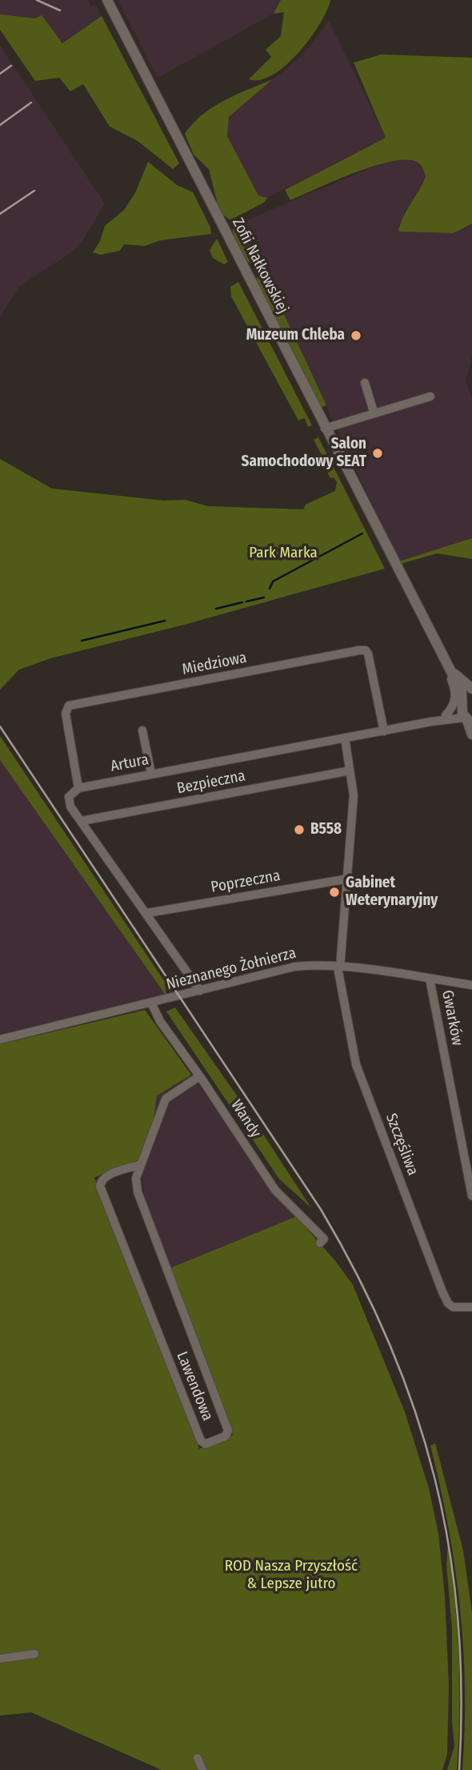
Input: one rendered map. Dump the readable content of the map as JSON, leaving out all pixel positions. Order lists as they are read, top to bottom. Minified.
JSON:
{"streets":{"street":["Zofii Nałkowskiej","Miedziowa","Artura","Bezpieczna","Poprzeczna","Nieznanego Żołnierza","Gwarków","Wandy","Szczęśliwa","Lawendowa"]},"crossings":[["Zofii Nałkowskiej","Artura"],["Miedziowa","Artura"],["Artura","Szczęśliwa"],["Poprzeczna","Szczęśliwa"],["Nieznanego Żołnierza","Gwarków"],["Nieznanego Żołnierza","Wandy"],["Nieznanego Żołnierza","Szczęśliwa"],["Wandy","Lawendowa"]],"parks":["Park Marka","ROD Nasza Przyszłość & Lepsze jutro"],"places":["Muzeum Chleba","Salon Samochodowy SEAT","B558","Gabinet Weterynaryjny"]}
